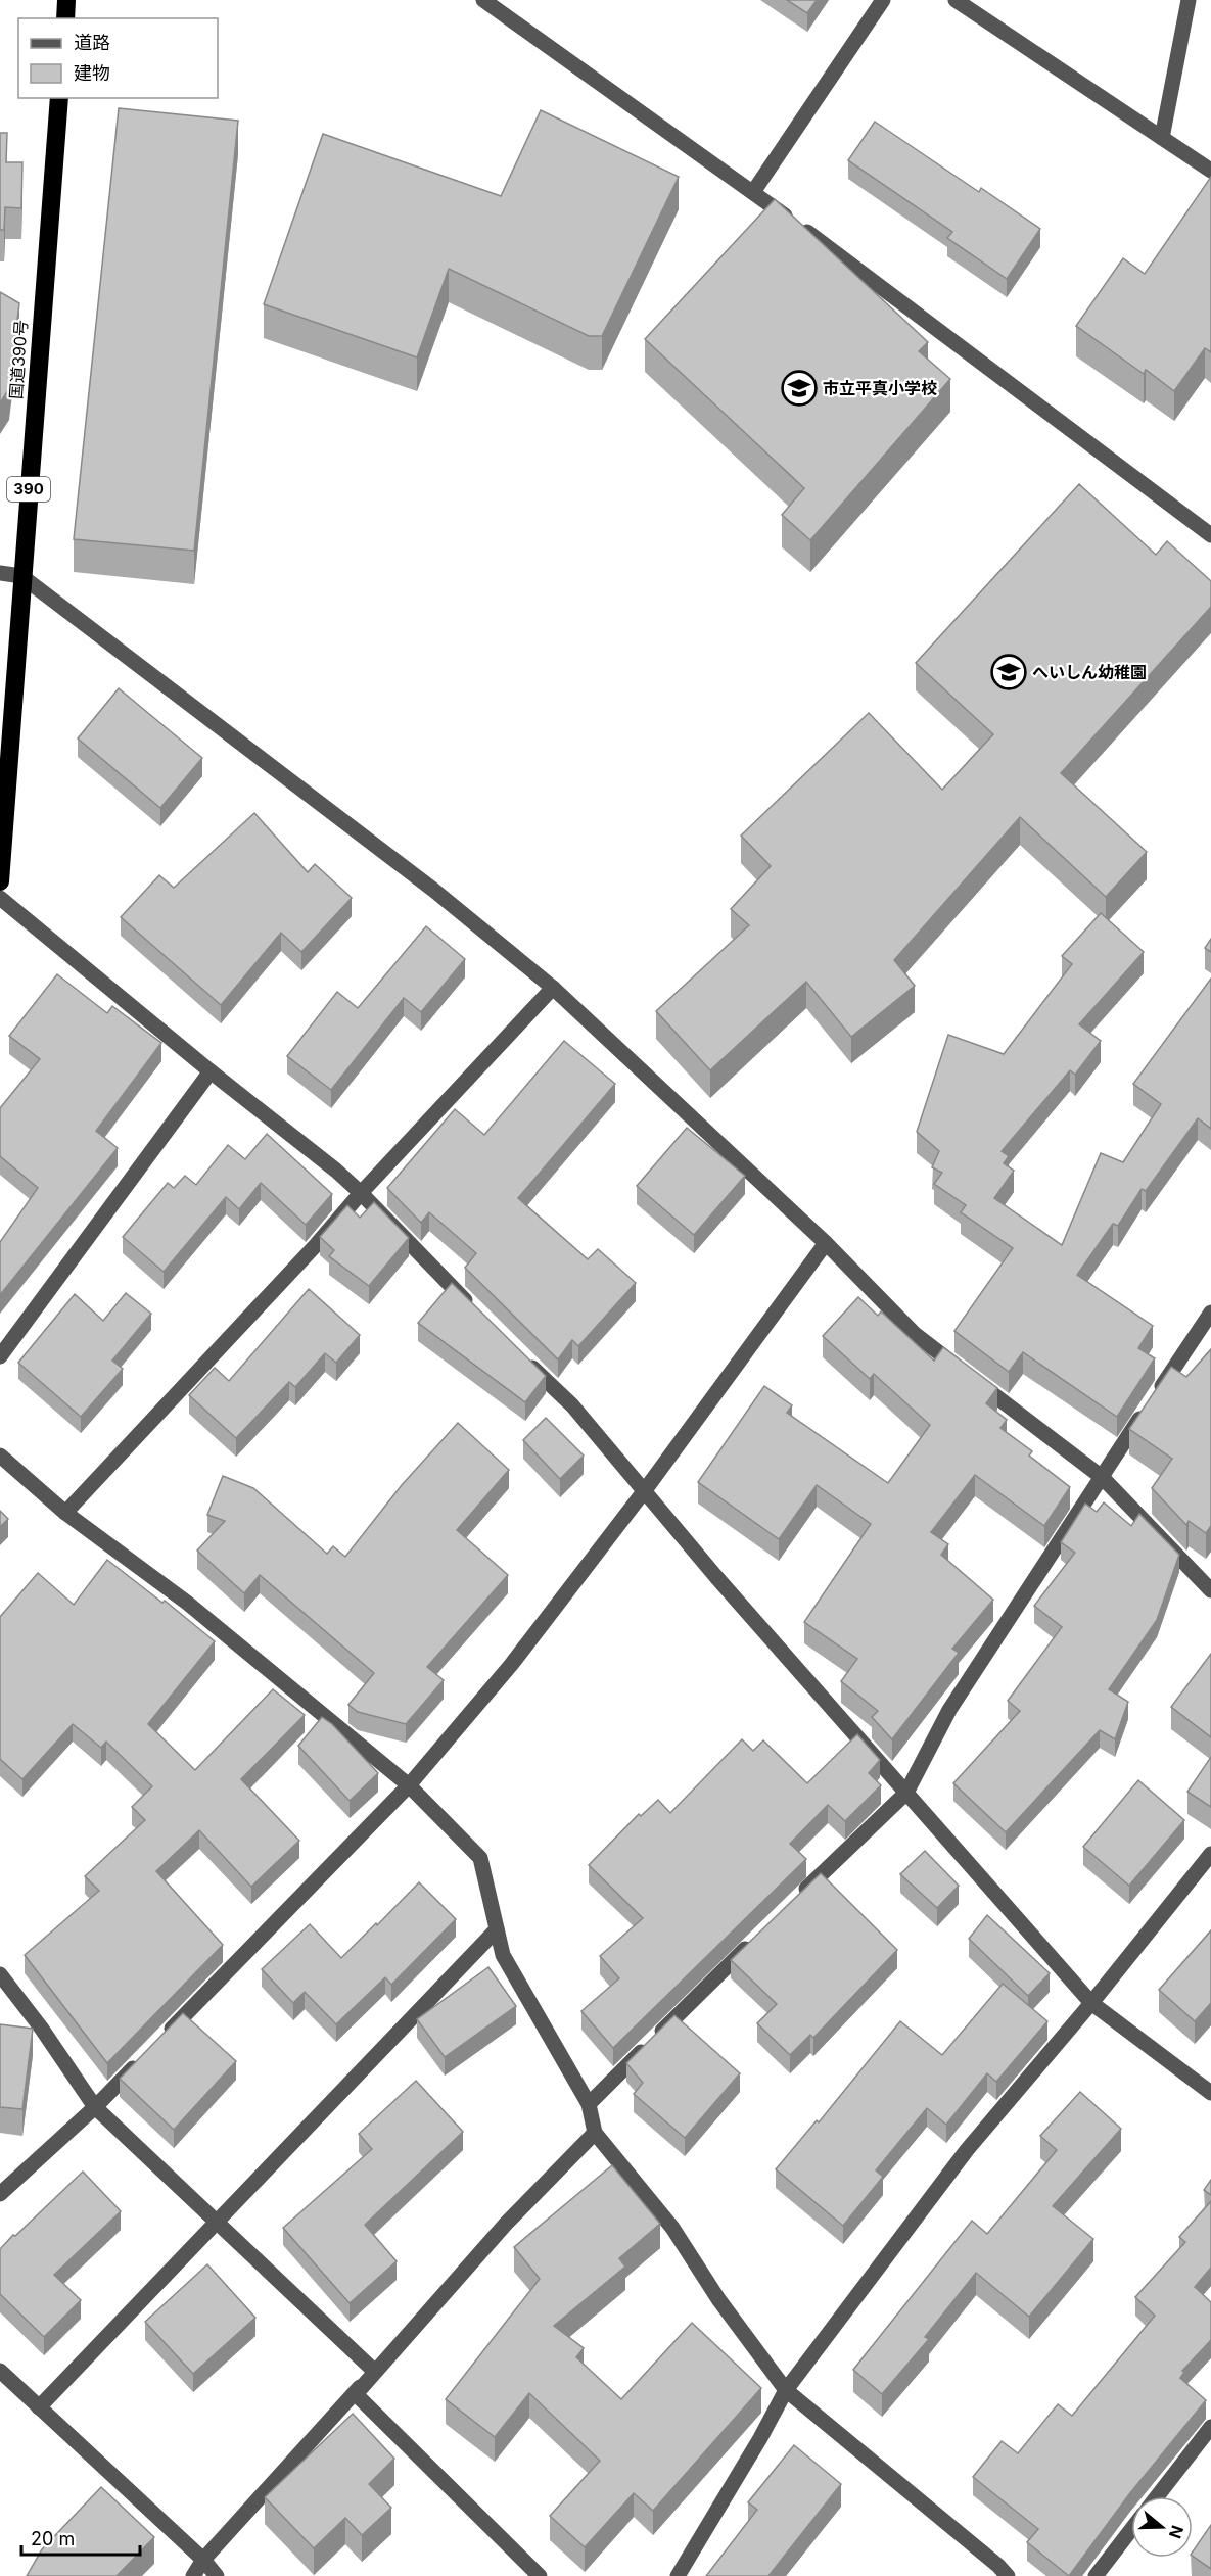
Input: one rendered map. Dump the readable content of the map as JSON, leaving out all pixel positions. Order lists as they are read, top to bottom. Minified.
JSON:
{"streets":{"highway":["国道390号","390"]},"places":{"school or university":["市立平真小学校","へいしん幼稚園"]},"legend":["道路","建物"],"scale_bar":"20 m","north":"right"}
